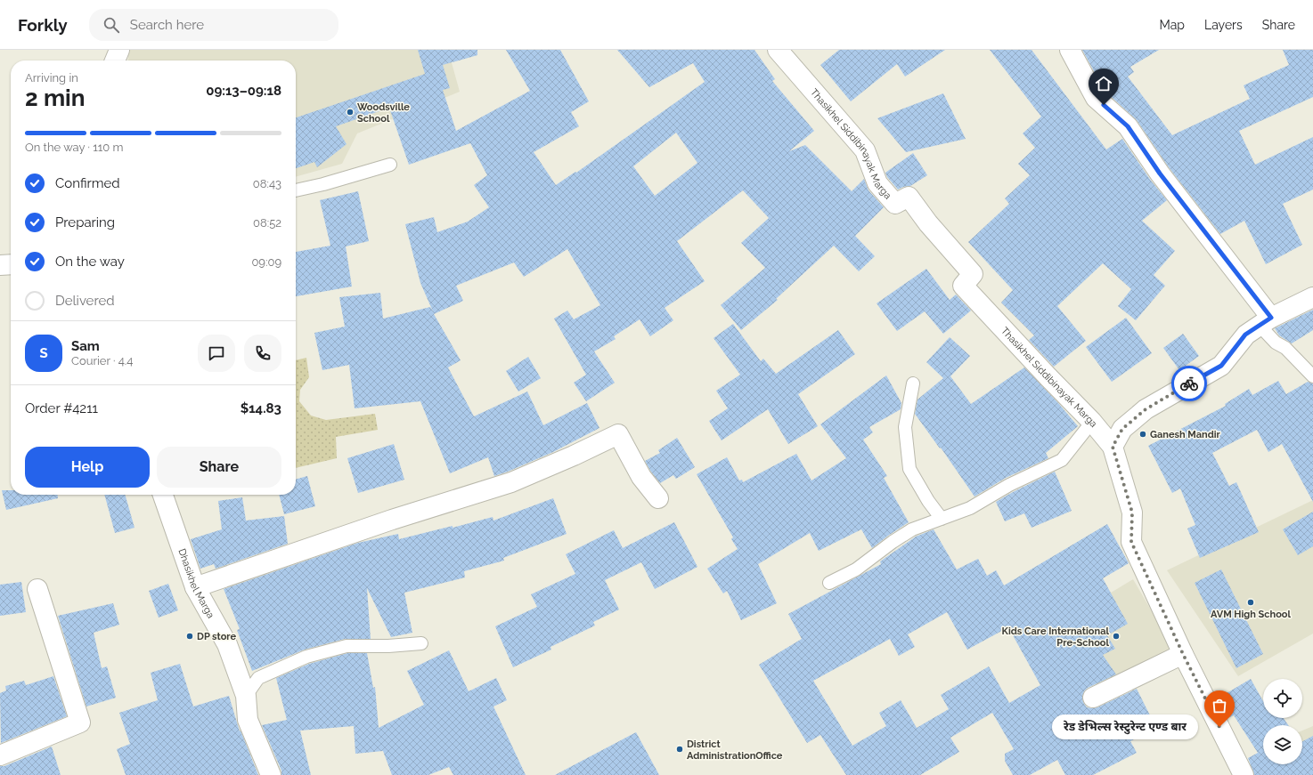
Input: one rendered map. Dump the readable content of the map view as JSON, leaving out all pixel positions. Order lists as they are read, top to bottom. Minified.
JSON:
{"streets":{"street":["Thasikhel Siddibinayak Marga","Dhasikhel Marga"]},"places":["Woodsville School","Ganesh Mandir","AVM High School","DP store","Kids Care International Pre-School","रेड डेभिल्स रेस्टुरेन्ट एण्ड बार","District AdministrationOffice"],"page":{"header":"Forkly","search":"Search here","nav":["Map","Layers","Share"],"heading":["2 min","Arriving in","09:13–09:18"],"panel":["Sam","Courier · 4.4","Order #4211","$14.83"],"bar":"On the way · 110 m","list":[["Confirmed","08:43"],["Preparing","08:52"],["On the way","09:09"],"Delivered"],"round":"S","buttons":["Help","Share"],"bubble":"रेड डेभिल्स रेस्टुरेन्ट एण्ड बार"}}
